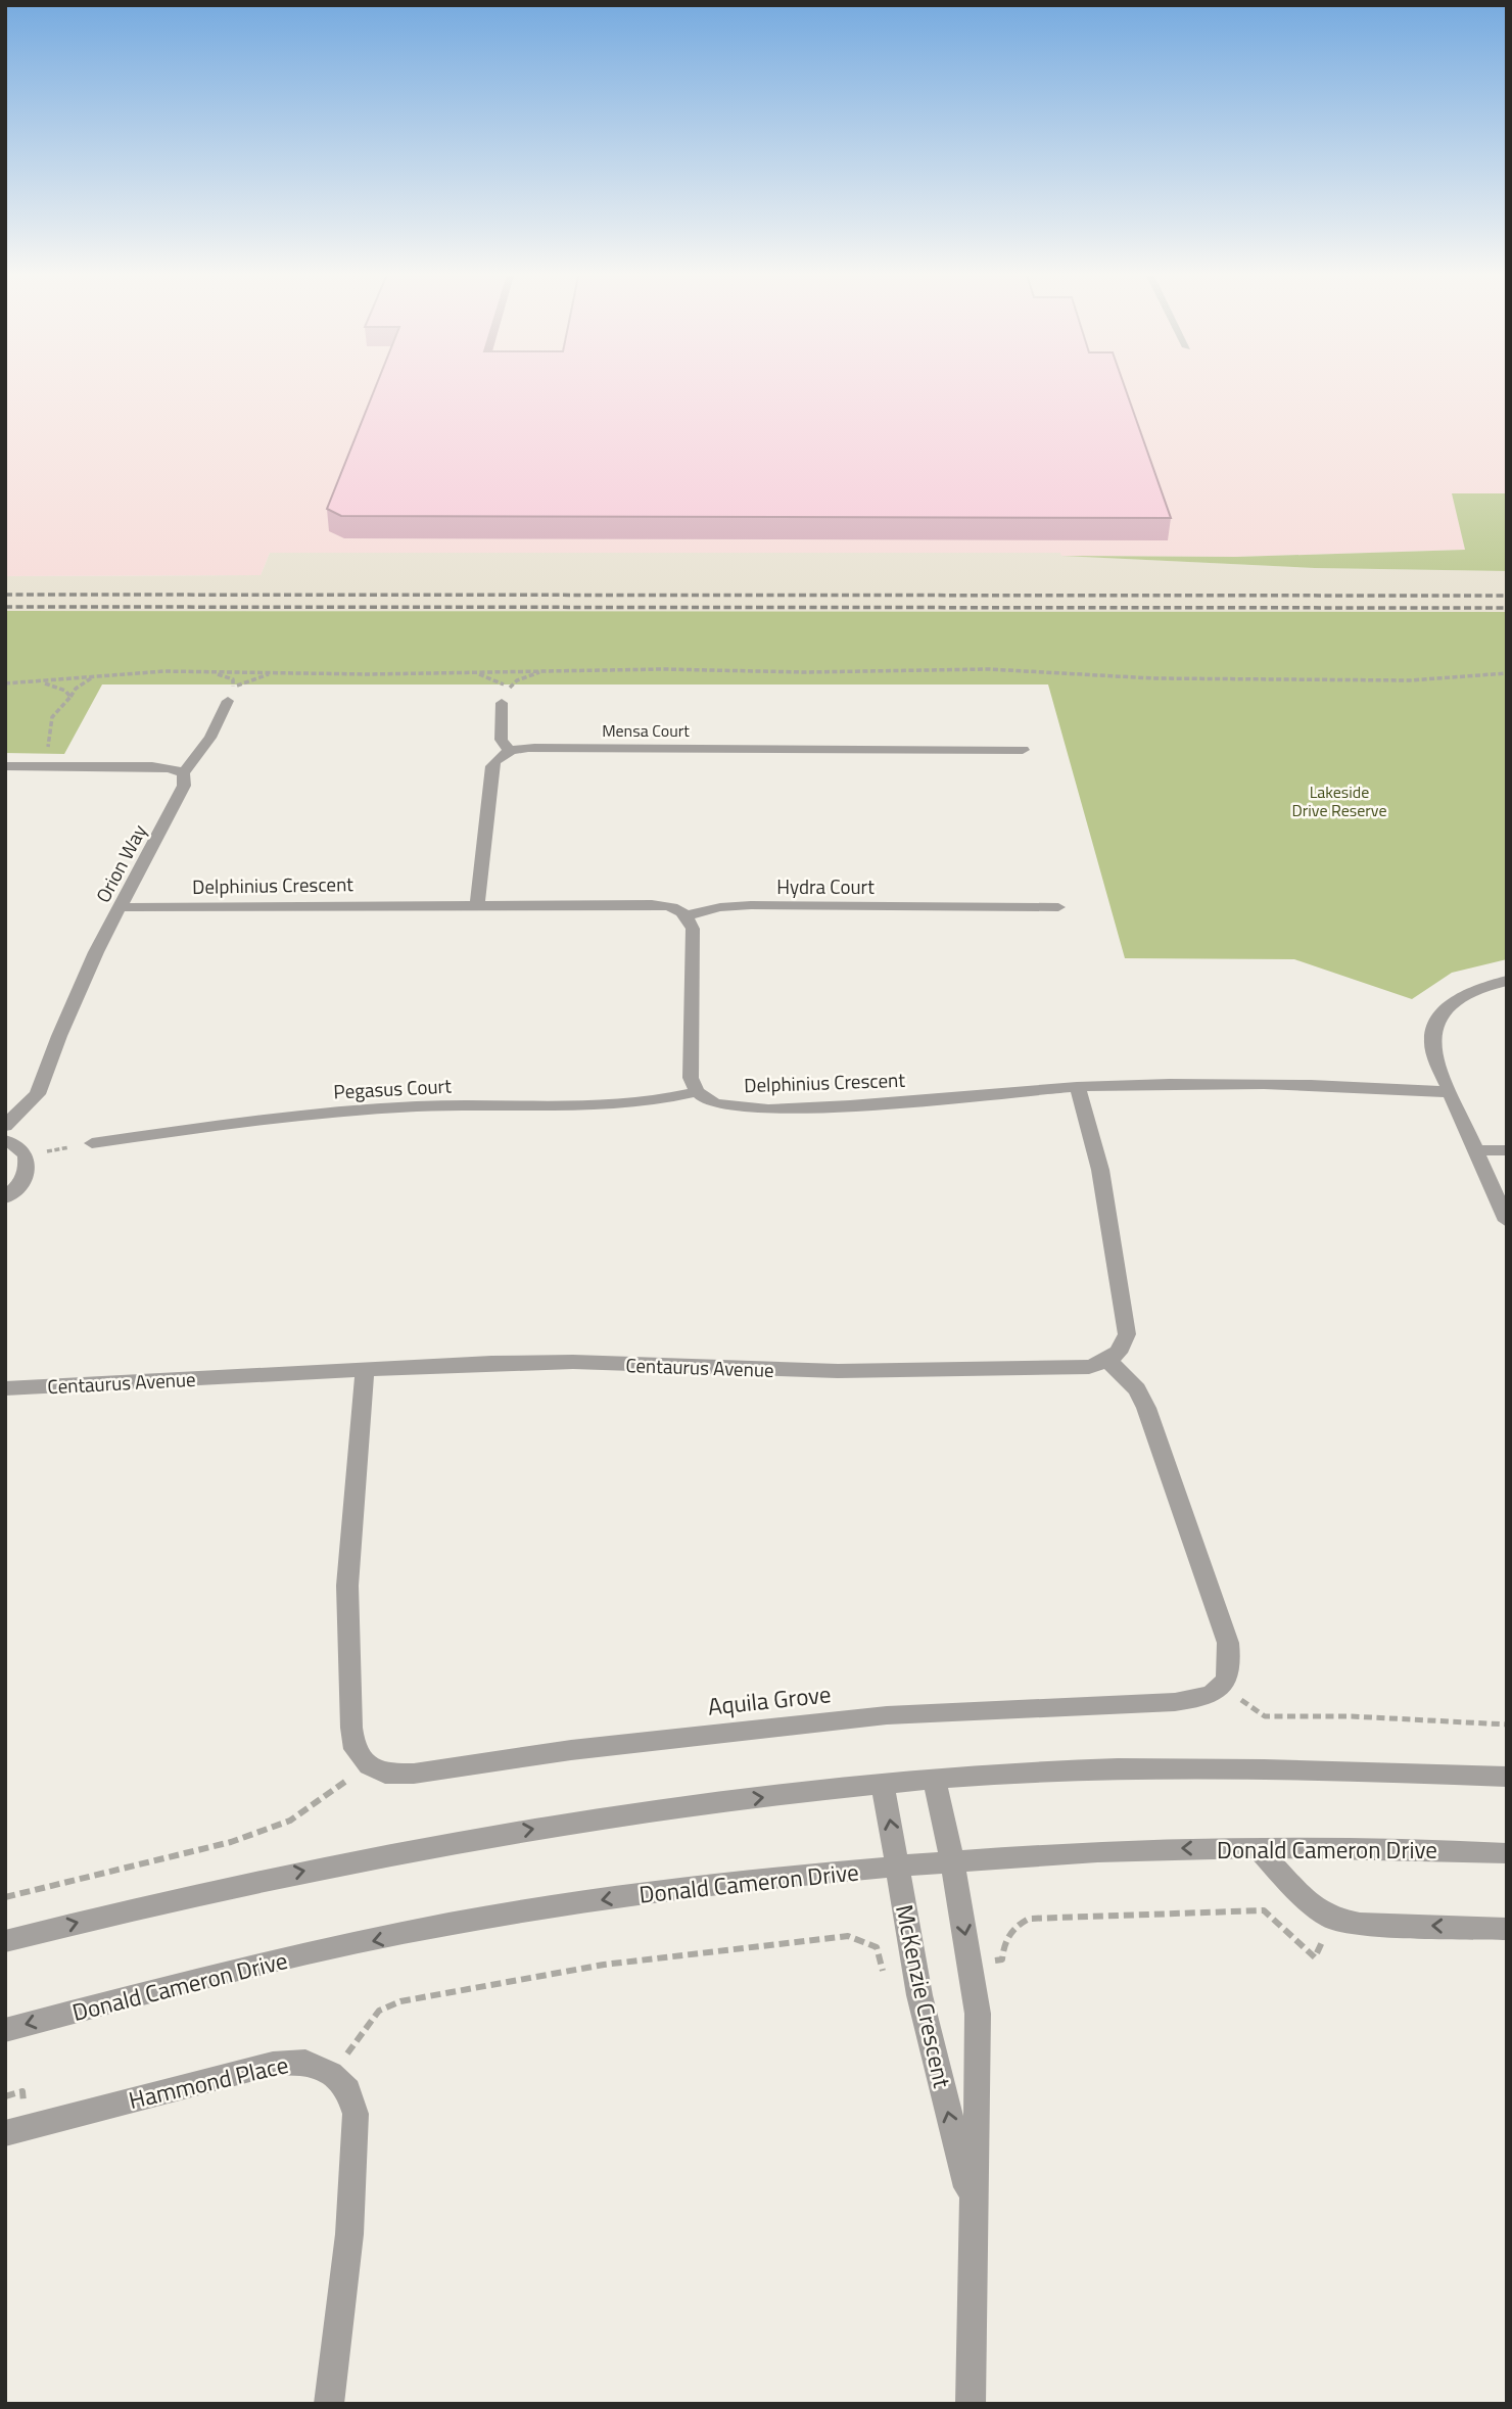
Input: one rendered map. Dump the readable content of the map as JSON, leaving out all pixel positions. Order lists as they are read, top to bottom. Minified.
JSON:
{"streets":{"street":["Mensa Court","Orion Way","Delphinius Crescent","Hydra Court","Pegasus Court","Centaurus Avenue","Aquila Grove","Donald Cameron Drive","McKenzie Crescent","Hammond Place"]},"crossings":[["Orion Way","Delphinius Crescent"],["Delphinius Crescent","Hydra Court"],["Delphinius Crescent","Pegasus Court"],["Centaurus Avenue","Aquila Grove"],["Donald Cameron Drive","McKenzie Crescent"]],"parks":["Lakeside Drive Reserve"]}
